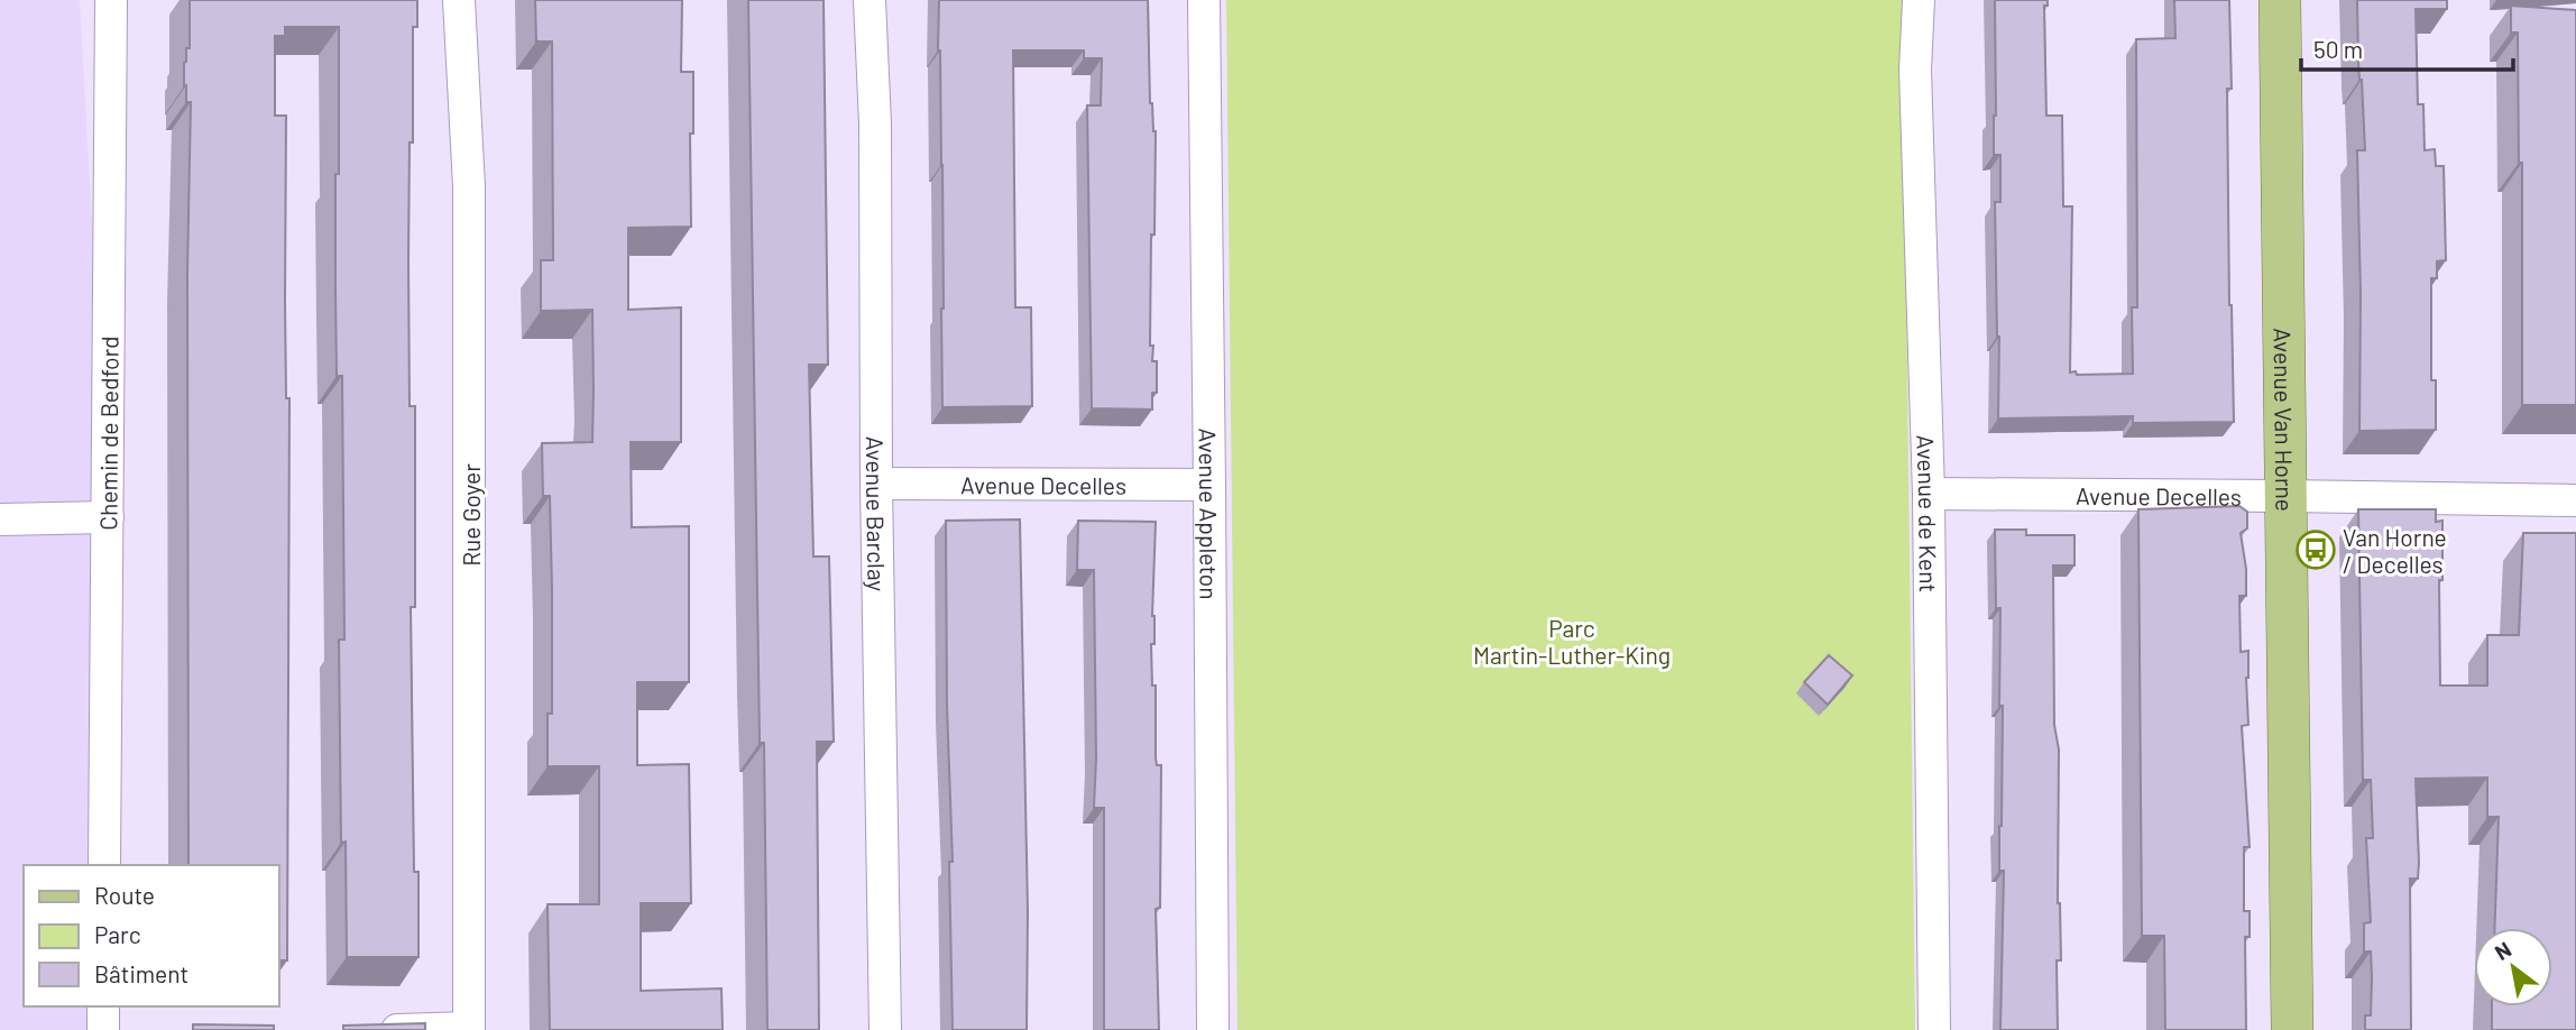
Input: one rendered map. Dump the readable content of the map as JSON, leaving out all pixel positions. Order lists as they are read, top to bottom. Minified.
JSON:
{"streets":{"main road":["Avenue Van Horne"],"street":["Chemin de Bedford","Avenue Decelles","Rue Goyer","Avenue Barclay","Avenue Appleton","Avenue de Kent"]},"crossings":[["Avenue Van Horne","Avenue Decelles"],["Avenue Decelles","Avenue Barclay"],["Avenue Decelles","Avenue Appleton"],["Avenue Decelles","Avenue de Kent"]],"parks":["Parc Martin-Luther-King"],"places":{"bus stop":["Van Horne / Decelles"]},"legend":["Route","Parc","Bâtiment"],"scale_bar":"50 m","north":"top left"}
